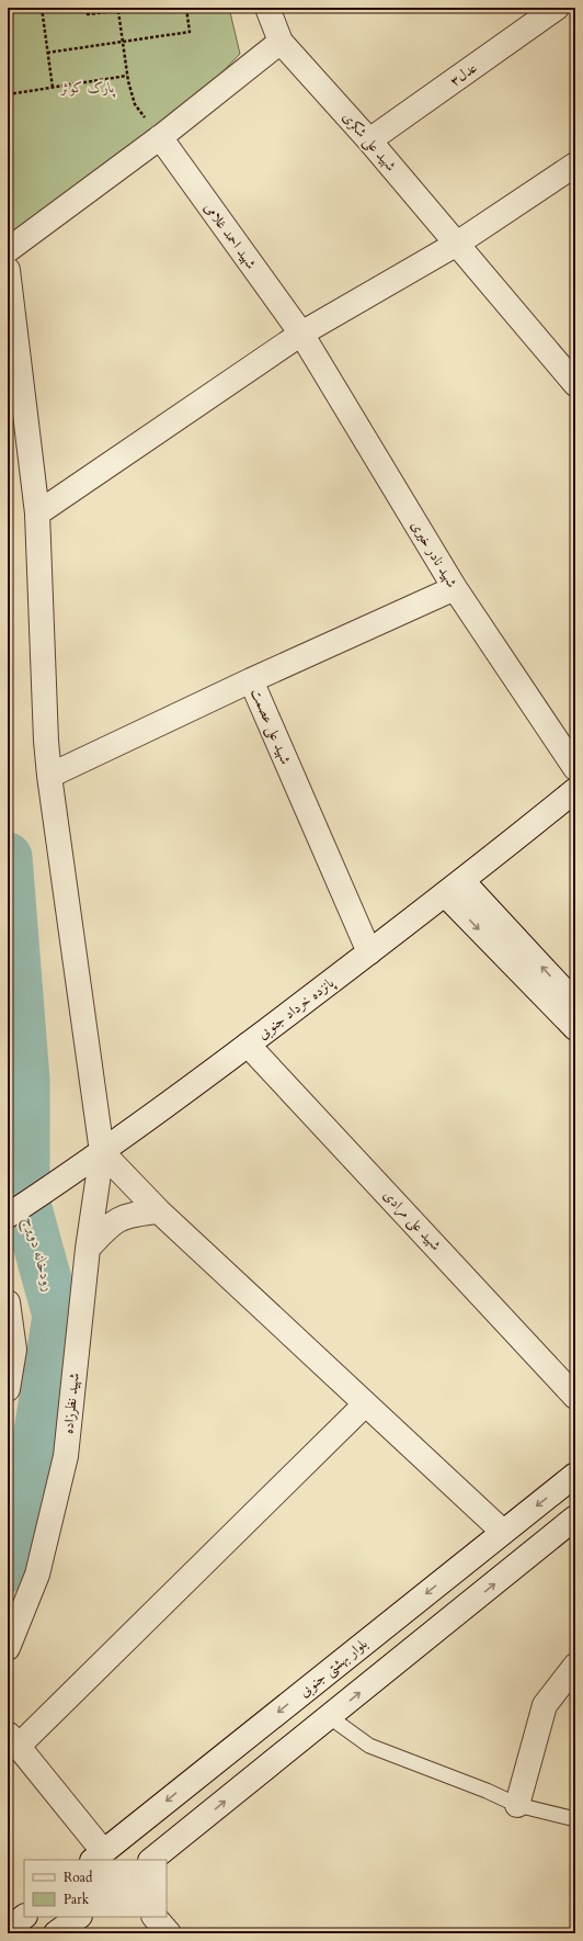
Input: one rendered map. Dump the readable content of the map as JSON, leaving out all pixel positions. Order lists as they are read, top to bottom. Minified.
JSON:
{"streets":{"street":["عدل۳","شهید علی شکری","شهید احمد غلامی","شهید نادر خیری","شهید علی عصمت","پانزده خرداد جنوبی","شهید علی مرادی","شهید نظرزاده","بلوار بهشتی جنوبی"]},"crossings":[["عدل۳","شهید علی شکری"],["شهید احمد غلامی","شهید نادر خیری"],["شهید علی عصمت","پانزده خرداد جنوبی"],["شهید علی عصمت","شهید نظرزاده"],["پانزده خرداد جنوبی","شهید علی مرادی"],["پانزده خرداد جنوبی","شهید نظرزاده"]],"water":["رودخانه دویرج"],"parks":["پارک کوثر"],"legend":["Road","Park"]}
